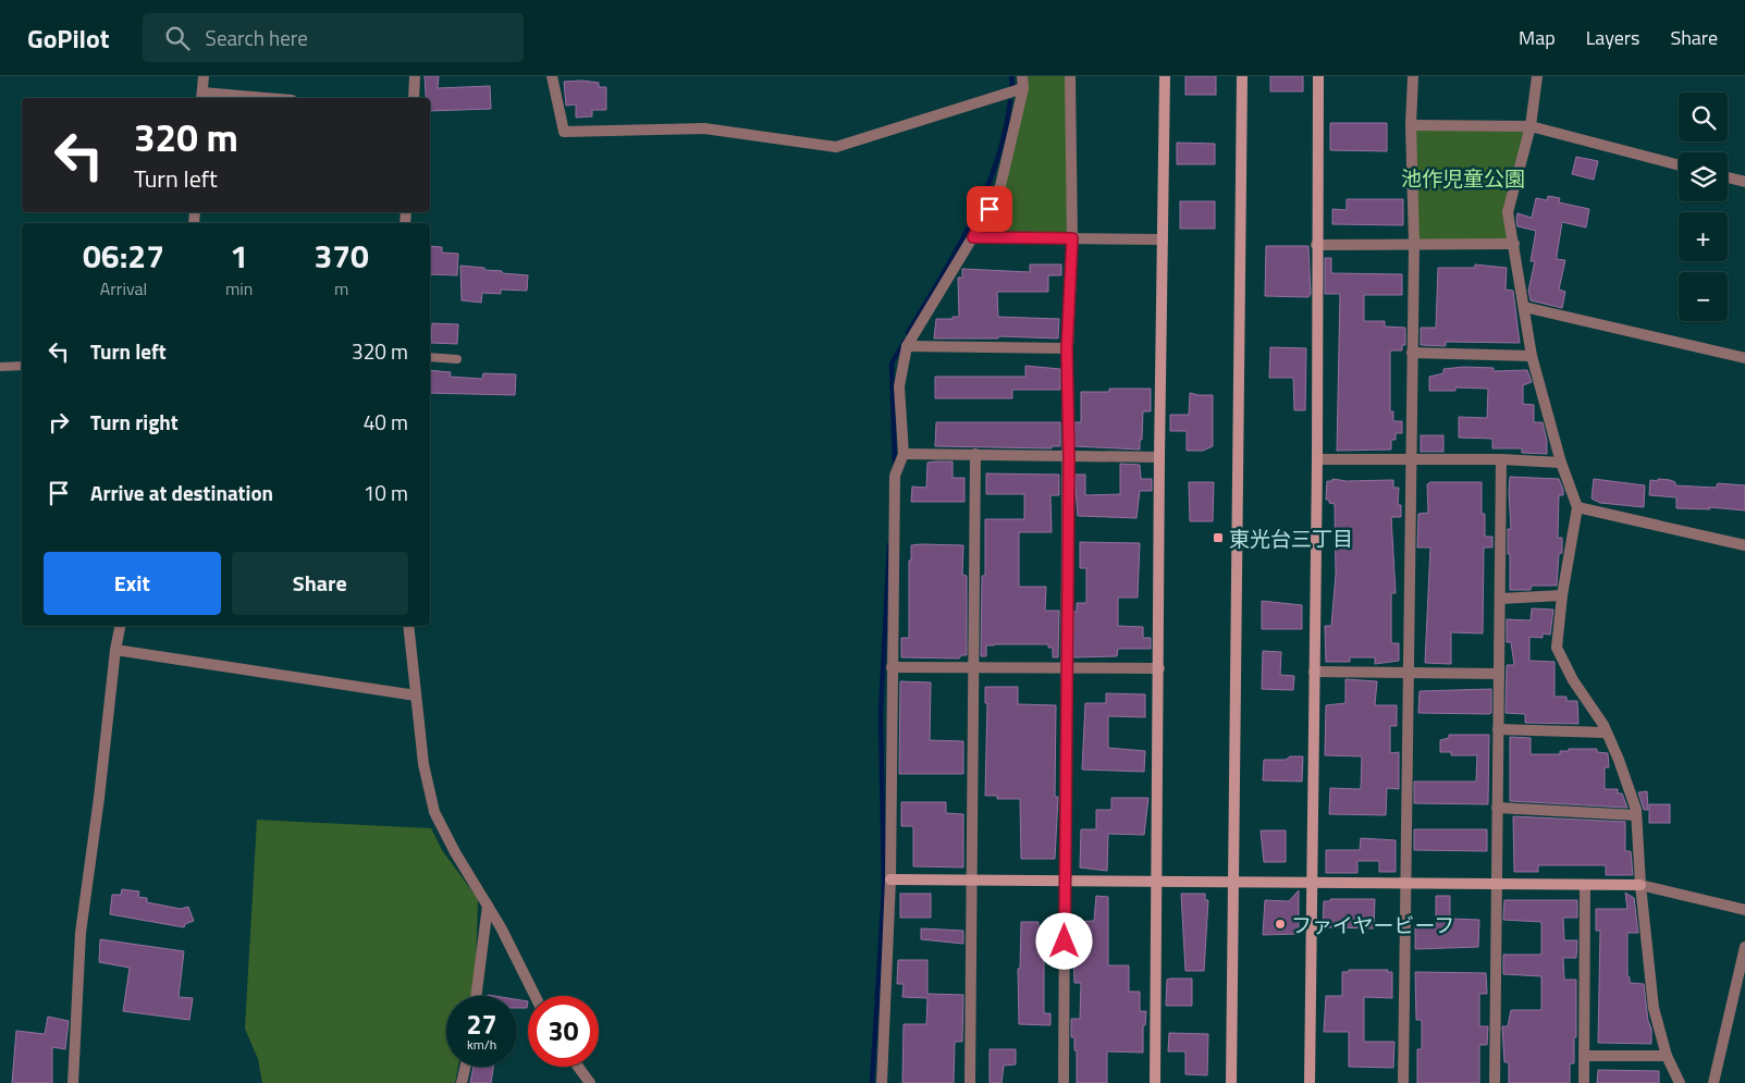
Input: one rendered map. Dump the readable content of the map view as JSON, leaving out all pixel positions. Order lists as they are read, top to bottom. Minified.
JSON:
{"parks":["池作児童公園"],"places":{"transit":["東光台三丁目"],"other":["ファイヤービーフ"]},"page":{"header":"GoPilot","search":"Search here","nav":["Map","Layers","Share"],"map_buttons":["+","−"],"turn":["320 m","Turn left"],"eta":["06:27","Arrival","1","min","370","m"],"list":[{"name":"Turn left","value":"320 m"},{"name":"Turn right","value":"40 m"},{"name":"Arrive at destination","value":"10 m"}],"buttons":["Exit","Share"],"speed":"27 km/h","limit":"30"}}
